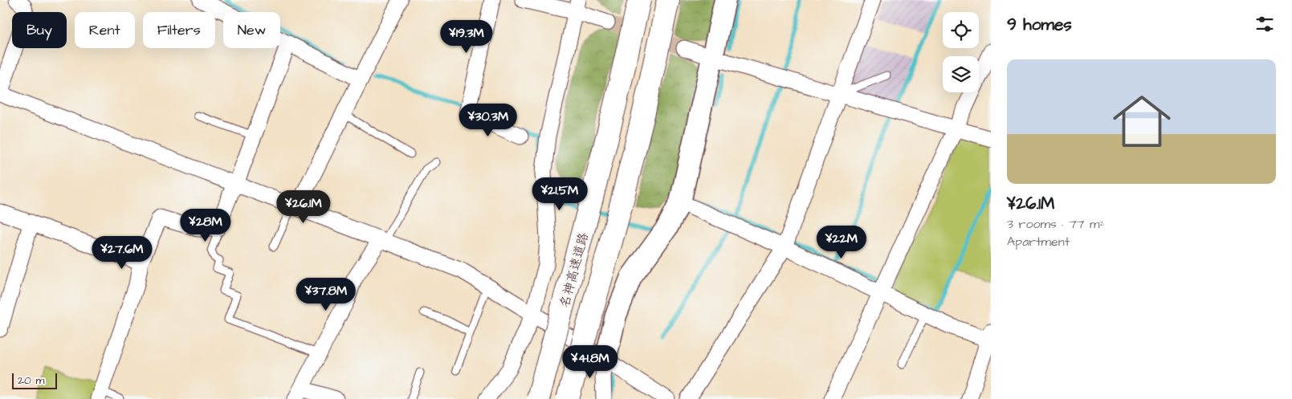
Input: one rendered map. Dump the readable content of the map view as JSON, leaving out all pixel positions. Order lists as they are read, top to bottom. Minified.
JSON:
{"streets":{"highway":["名神高速道路"]},"scale_bar":"20 m","page":{"heading":"9 homes","chip":["Buy","Rent","Filters","New"],"price":["¥19.3M","¥30.3M","¥21.5M","¥26.1M","¥28M","¥22M","¥27.6M","¥37.8M","¥41.8M"],"list":[{"name":"¥26.1M","note":"3 rooms · 77 m² · Apartment"}],"scale":"20 m"}}
